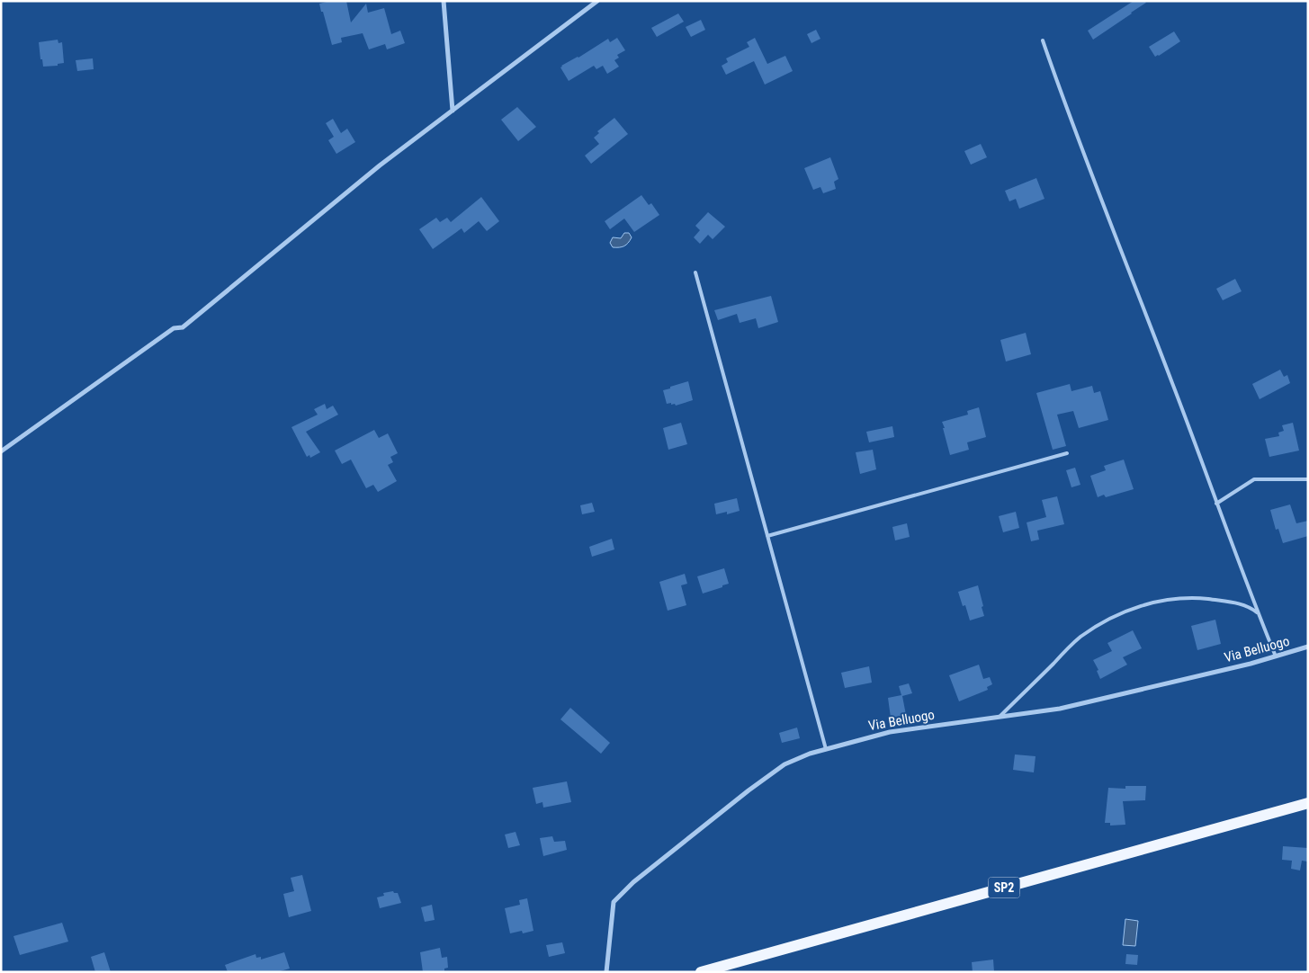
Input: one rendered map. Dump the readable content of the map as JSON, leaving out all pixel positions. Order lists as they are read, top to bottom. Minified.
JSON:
{"streets":{"main road":["SP2"],"street":["Via Belluogo"]}}
